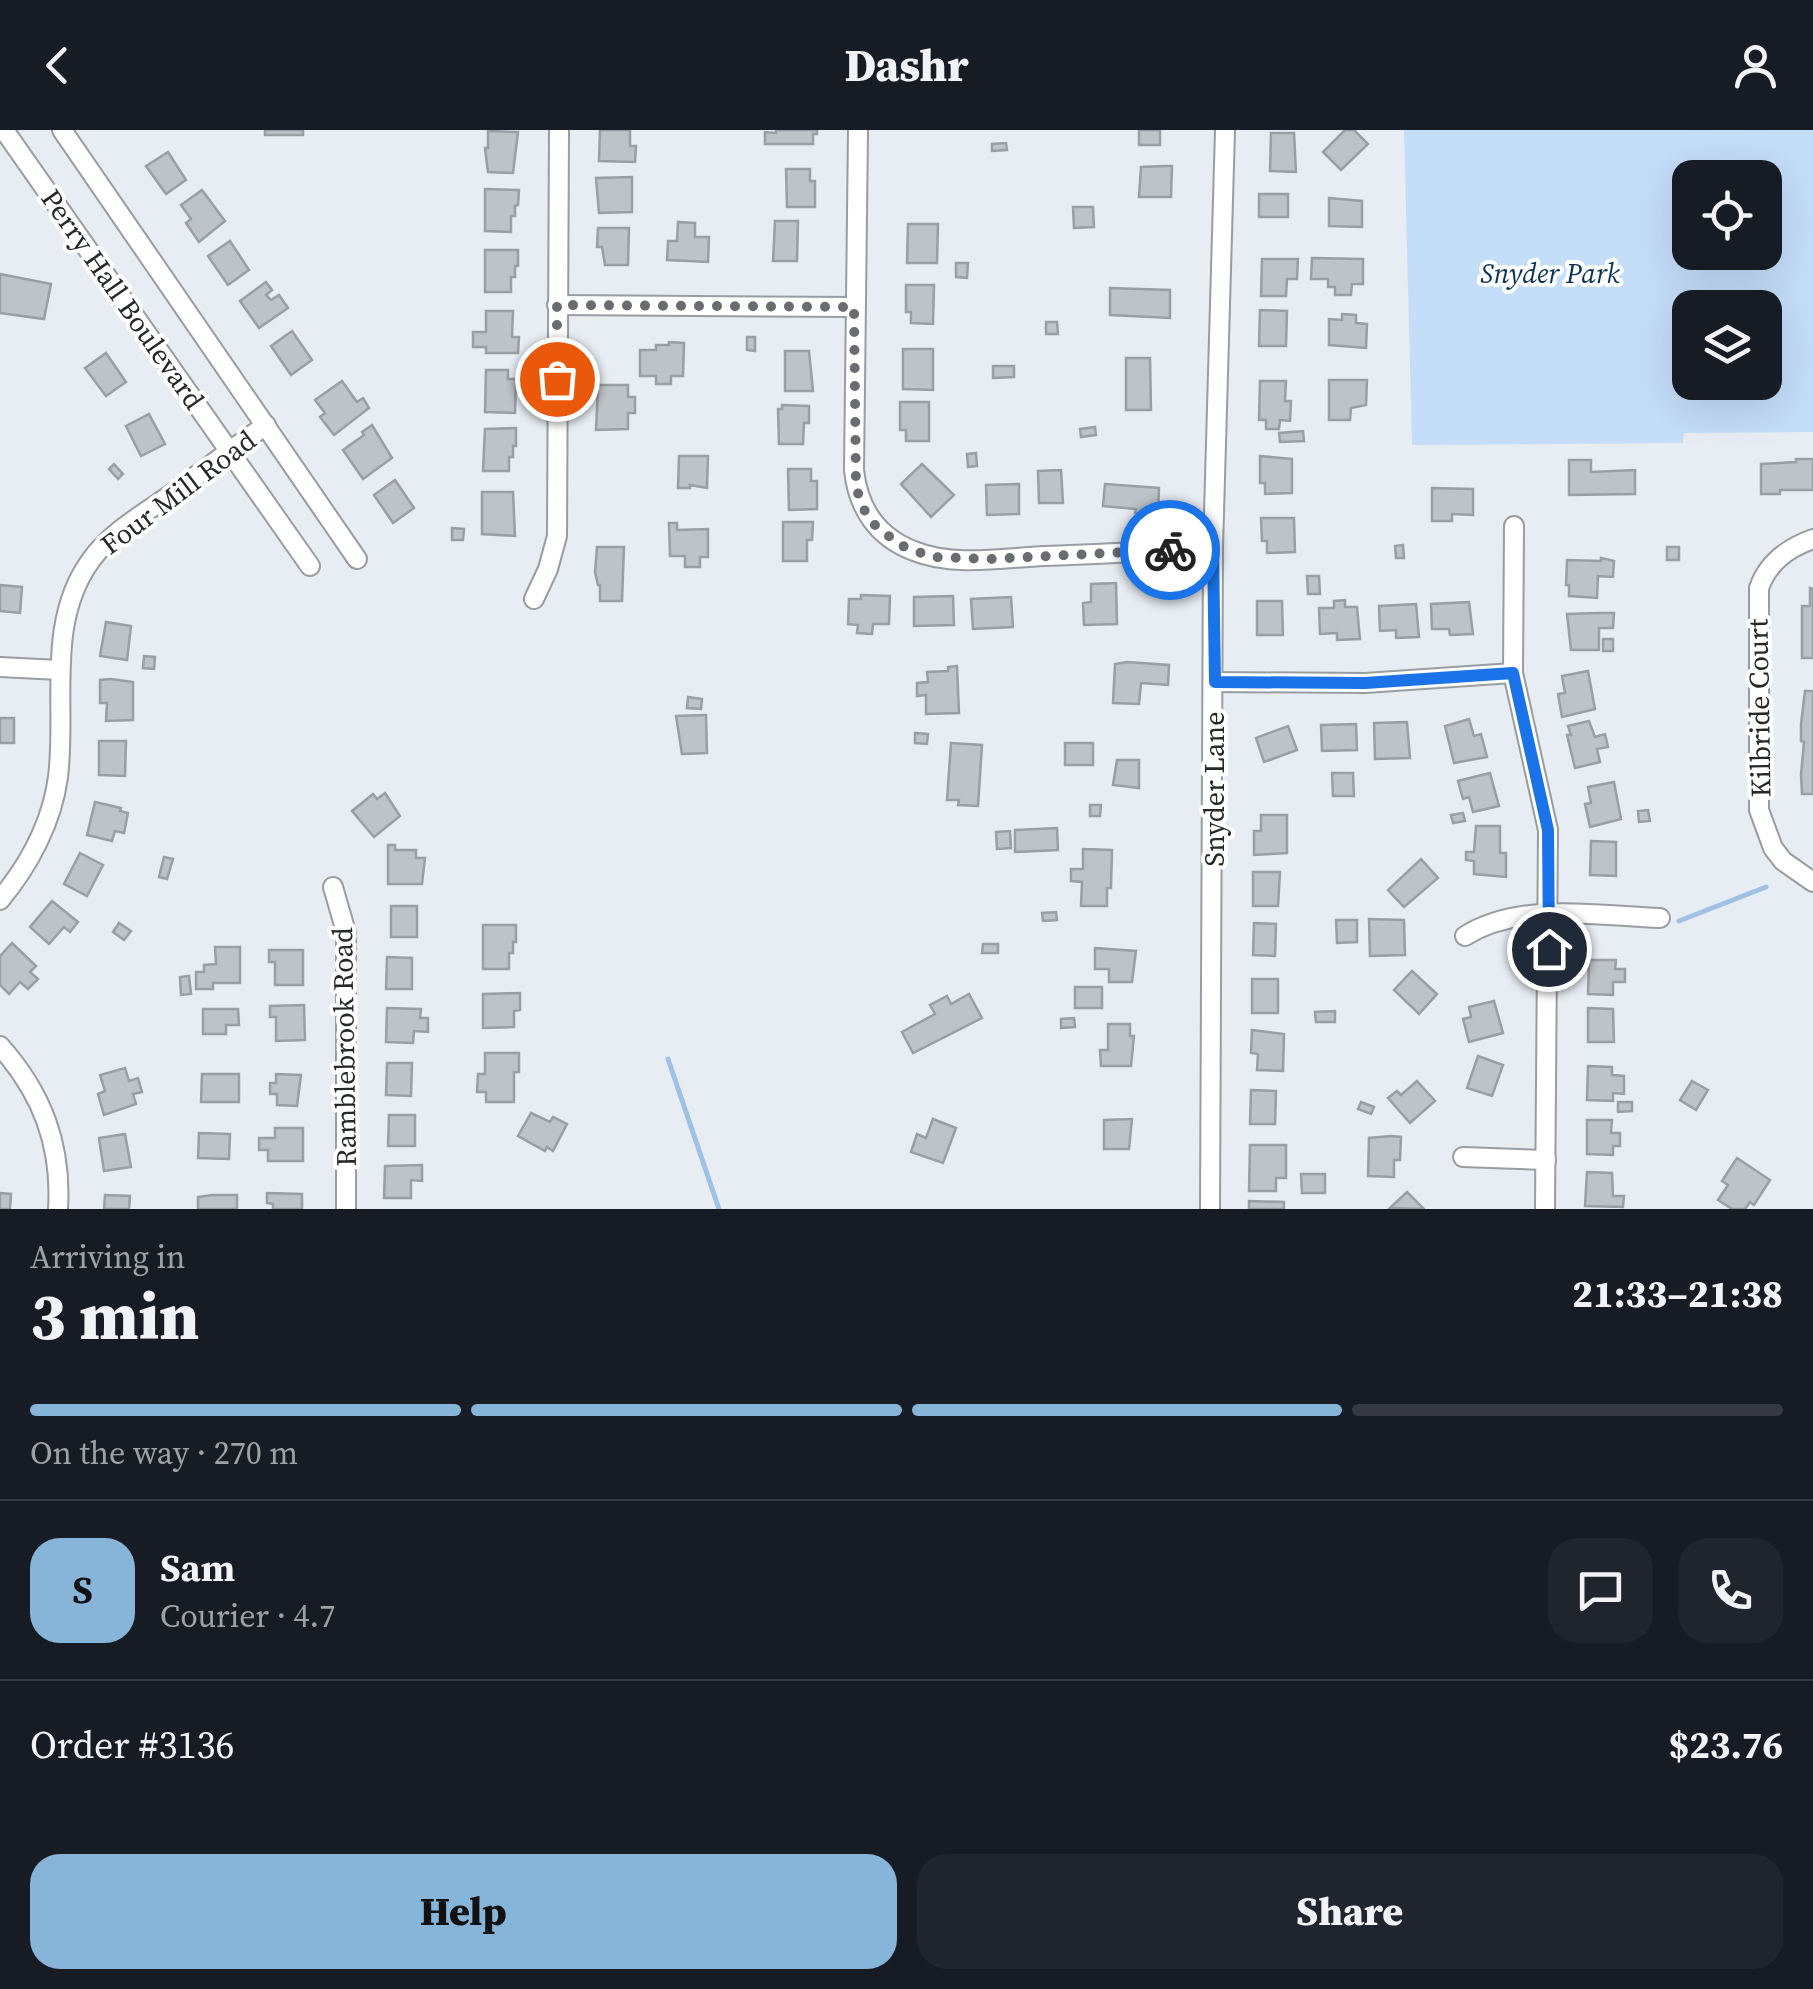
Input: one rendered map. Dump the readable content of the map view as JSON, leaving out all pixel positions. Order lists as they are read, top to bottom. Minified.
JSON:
{"streets":{"street":["Perry Hall Boulevard","Four Mill Road","Kilbride Court","Snyder Lane","Ramblebrook Road"]},"crossings":[["Perry Hall Boulevard","Four Mill Road"]],"parks":["Snyder Park"],"page":{"header":"Dashr","heading":["3 min","Arriving in","21:33–21:38"],"panel":["Sam","Courier · 4.7","Order #3136","$23.76"],"bar":"On the way · 270 m","round":"S","buttons":["Help","Share"]}}
